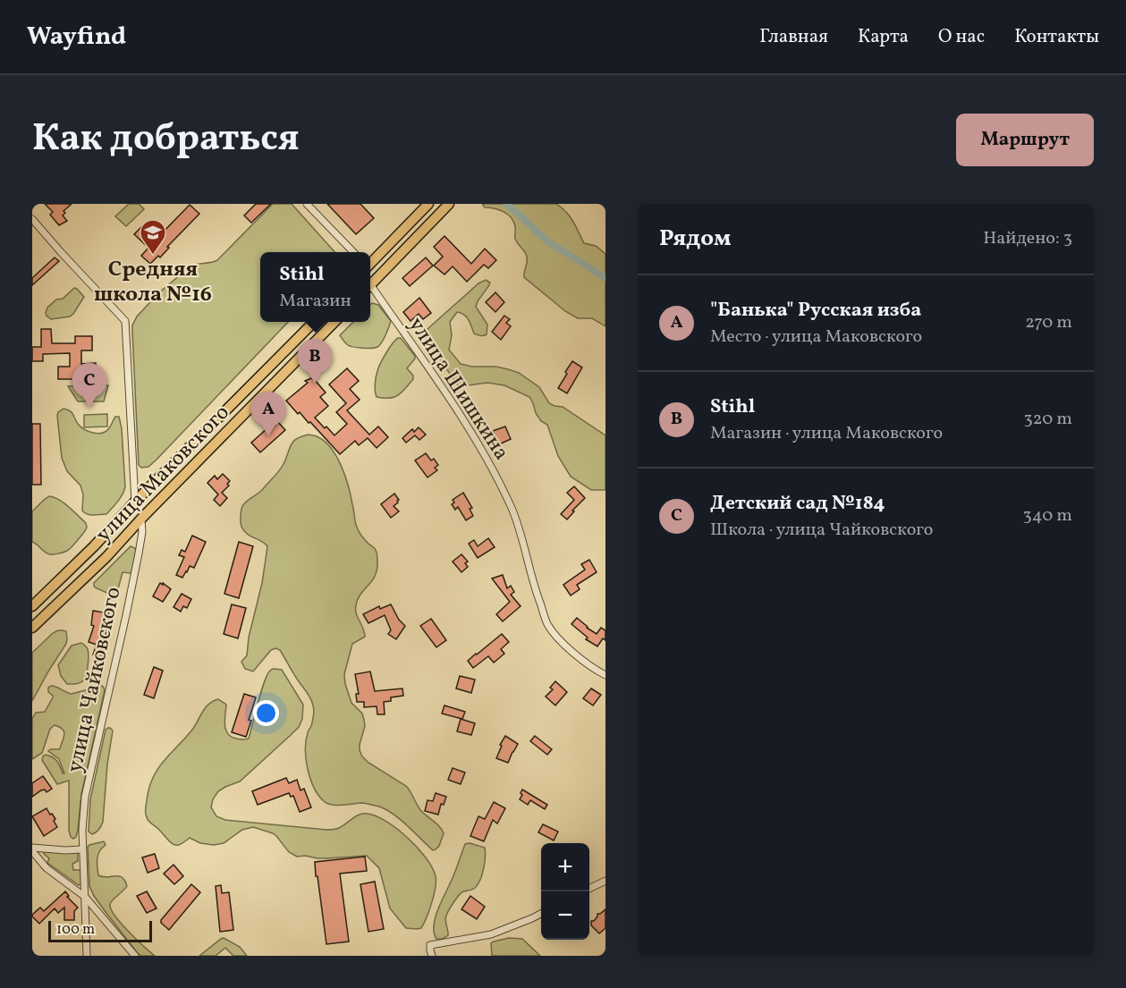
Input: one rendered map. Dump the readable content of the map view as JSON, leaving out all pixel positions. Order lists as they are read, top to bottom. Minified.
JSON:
{"streets":{"highway":["улица Маковского"],"street":["улица Шишкина","улица Чайковского"]},"crossings":[["улица Маковского","улица Чайковского"]],"places":{"school or university":["Средняя школа №16"]},"scale_bar":"100 m","page":{"header":"Wayfind","nav":["Главная","Карта","О нас","Контакты"],"title":"Как добраться","buttons":"Маршрут","heading":["Рядом","Найдено: 3"],"popup":["Stihl","Магазин"],"list":[{"mark":"A","name":"\"Банька\" Русская изба","note":"Место · улица Маковского","value":"270 m"},{"mark":"B","name":"Stihl","note":"Магазин · улица Маковского","value":"320 m"},{"mark":"C","name":"Детский сад №184","note":"Школа · улица Чайковского","value":"340 m"}],"pins":["B","C","A"],"map_buttons":["+","−"],"scale":"100 m"}}
